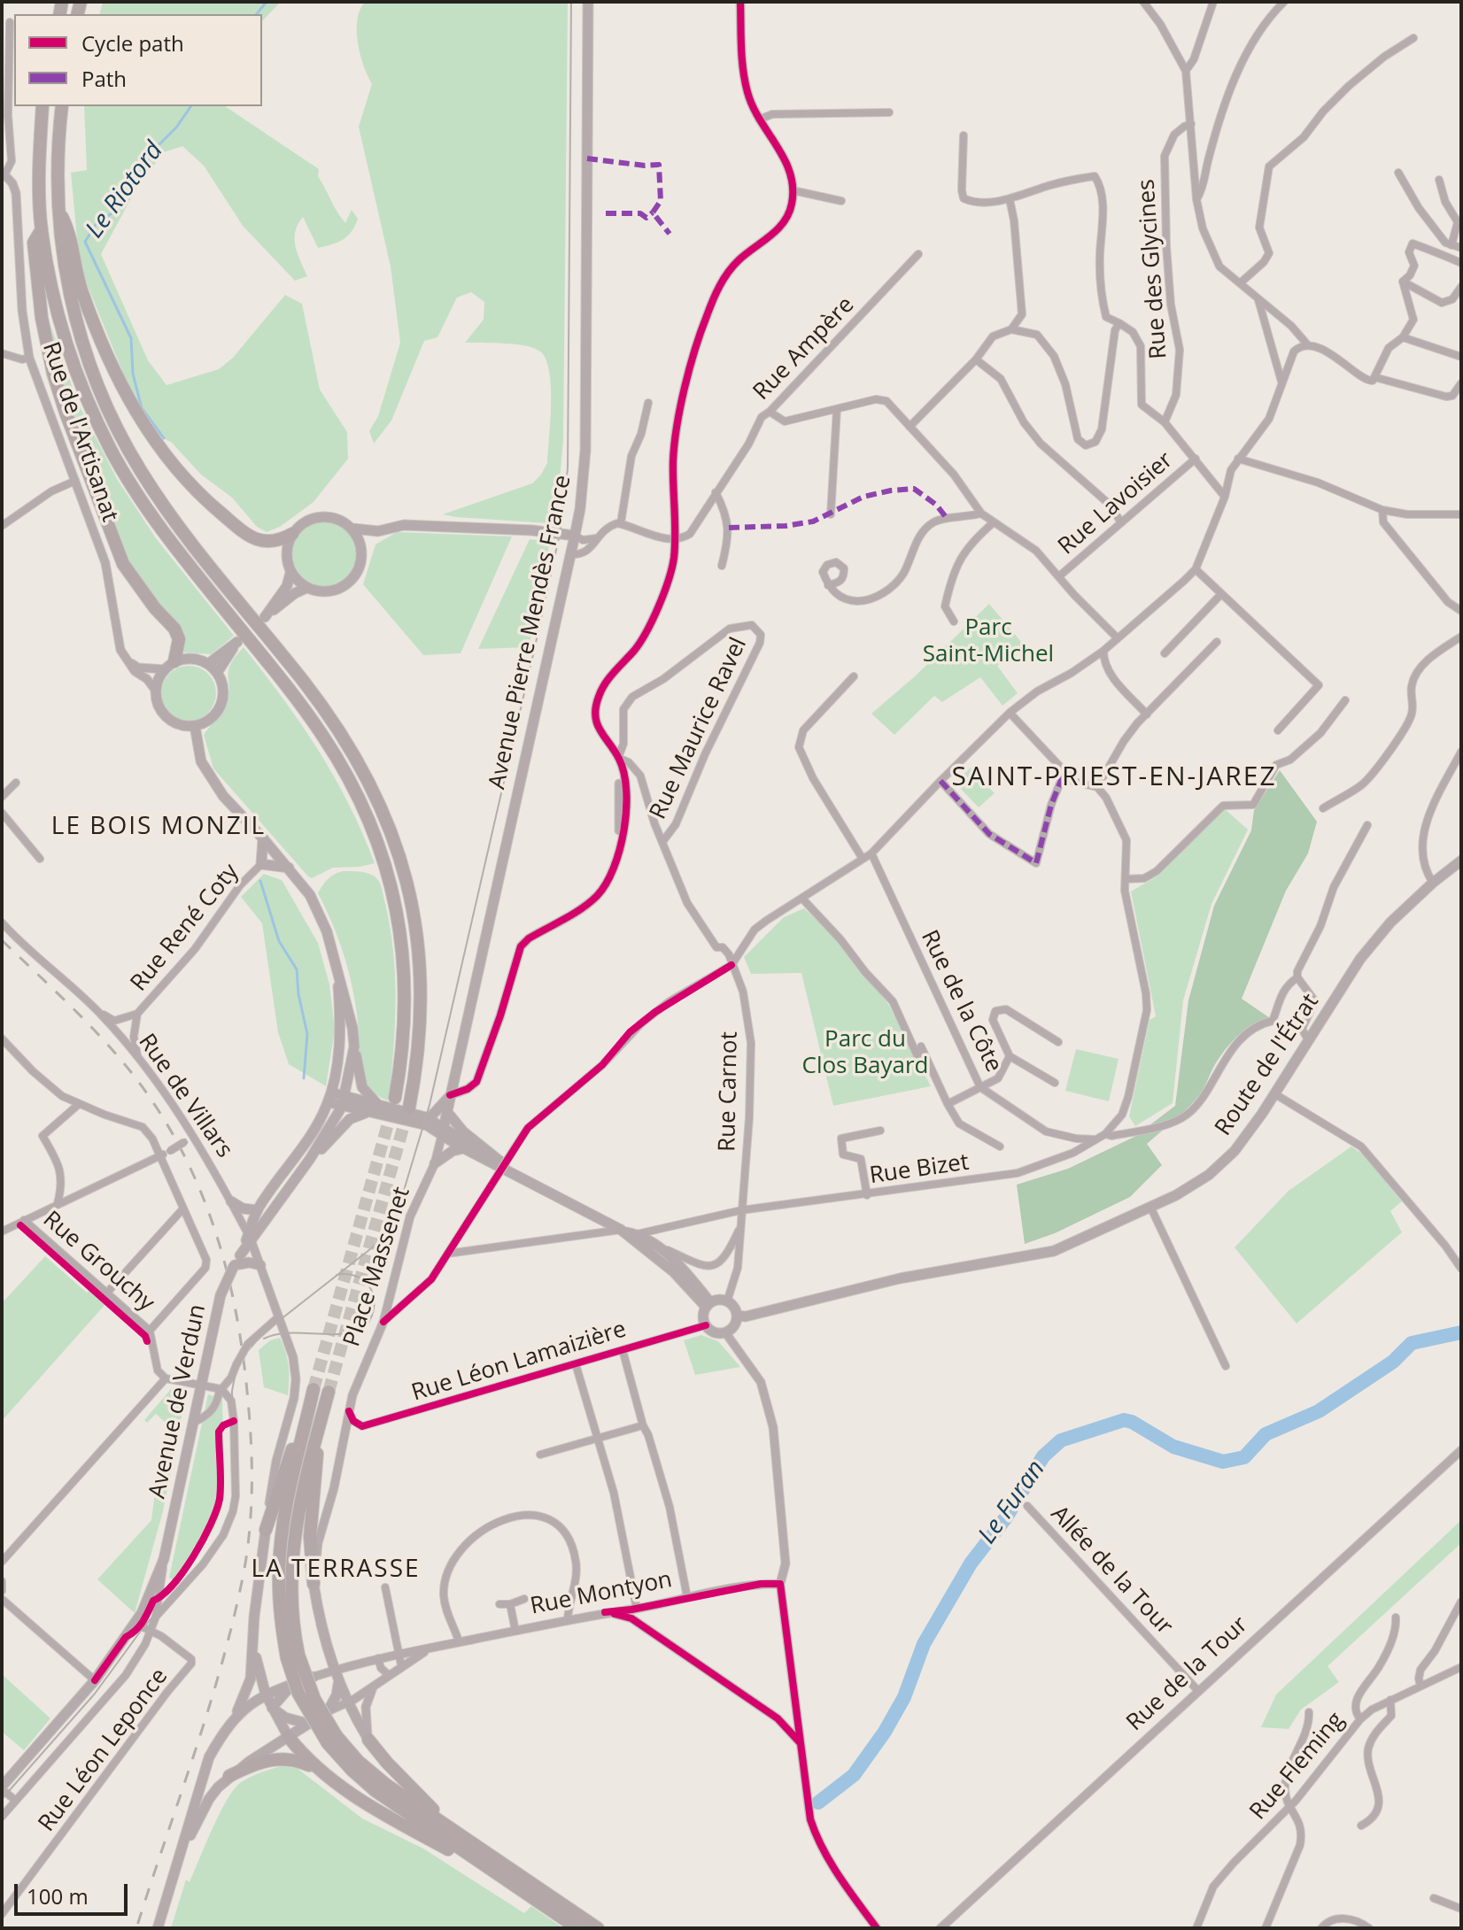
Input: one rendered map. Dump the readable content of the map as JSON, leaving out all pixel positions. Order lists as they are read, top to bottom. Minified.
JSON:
{"streets":{"main road":["Avenue Pierre Mendès France","Route de l'Étrat","Avenue de Verdun"],"street":["Rue des Glycines","Rue Ampère","Rue de l'Artisanat","Rue Lavoisier","Rue Maurice Ravel","Rue René Coty","Rue de la Côte","Rue Carnot","Rue de Villars","Rue Bizet","Rue Grouchy","Place Massenet","Rue Léon Lamaizière","Allée de la Tour","Rue Montyon","Rue de la Tour","Rue Léon Leponce","Rue Fleming"]},"crossings":[["Rue de l'Artisanat","Avenue de Verdun"],["Avenue Pierre Mendès France","Place Massenet"],["Rue Maurice Ravel","Rue Carnot"],["Rue René Coty","Rue de Villars"],["Rue de la Côte","Rue Bizet"],["Route de l'Étrat","Rue Carnot"],["Route de l'Étrat","Rue Léon Lamaizière"],["Rue Carnot","Rue Bizet"],["Rue Carnot","Rue Léon Lamaizière"],["Rue de Villars","Avenue de Verdun"],["Place Massenet","Rue Léon Lamaizière"],["Avenue de Verdun","Rue Léon Leponce"],["Allée de la Tour","Rue de la Tour"]],"districts":["SAINT-PRIEST-EN-JAREZ","LE BOIS MONZIL","LA TERRASSE"],"water":["Le Riotord","Le Furan"],"parks":["Parc Saint-Michel","Parc du Clos Bayard"],"legend":["Cycle path","Path"],"scale_bar":"100 m"}
